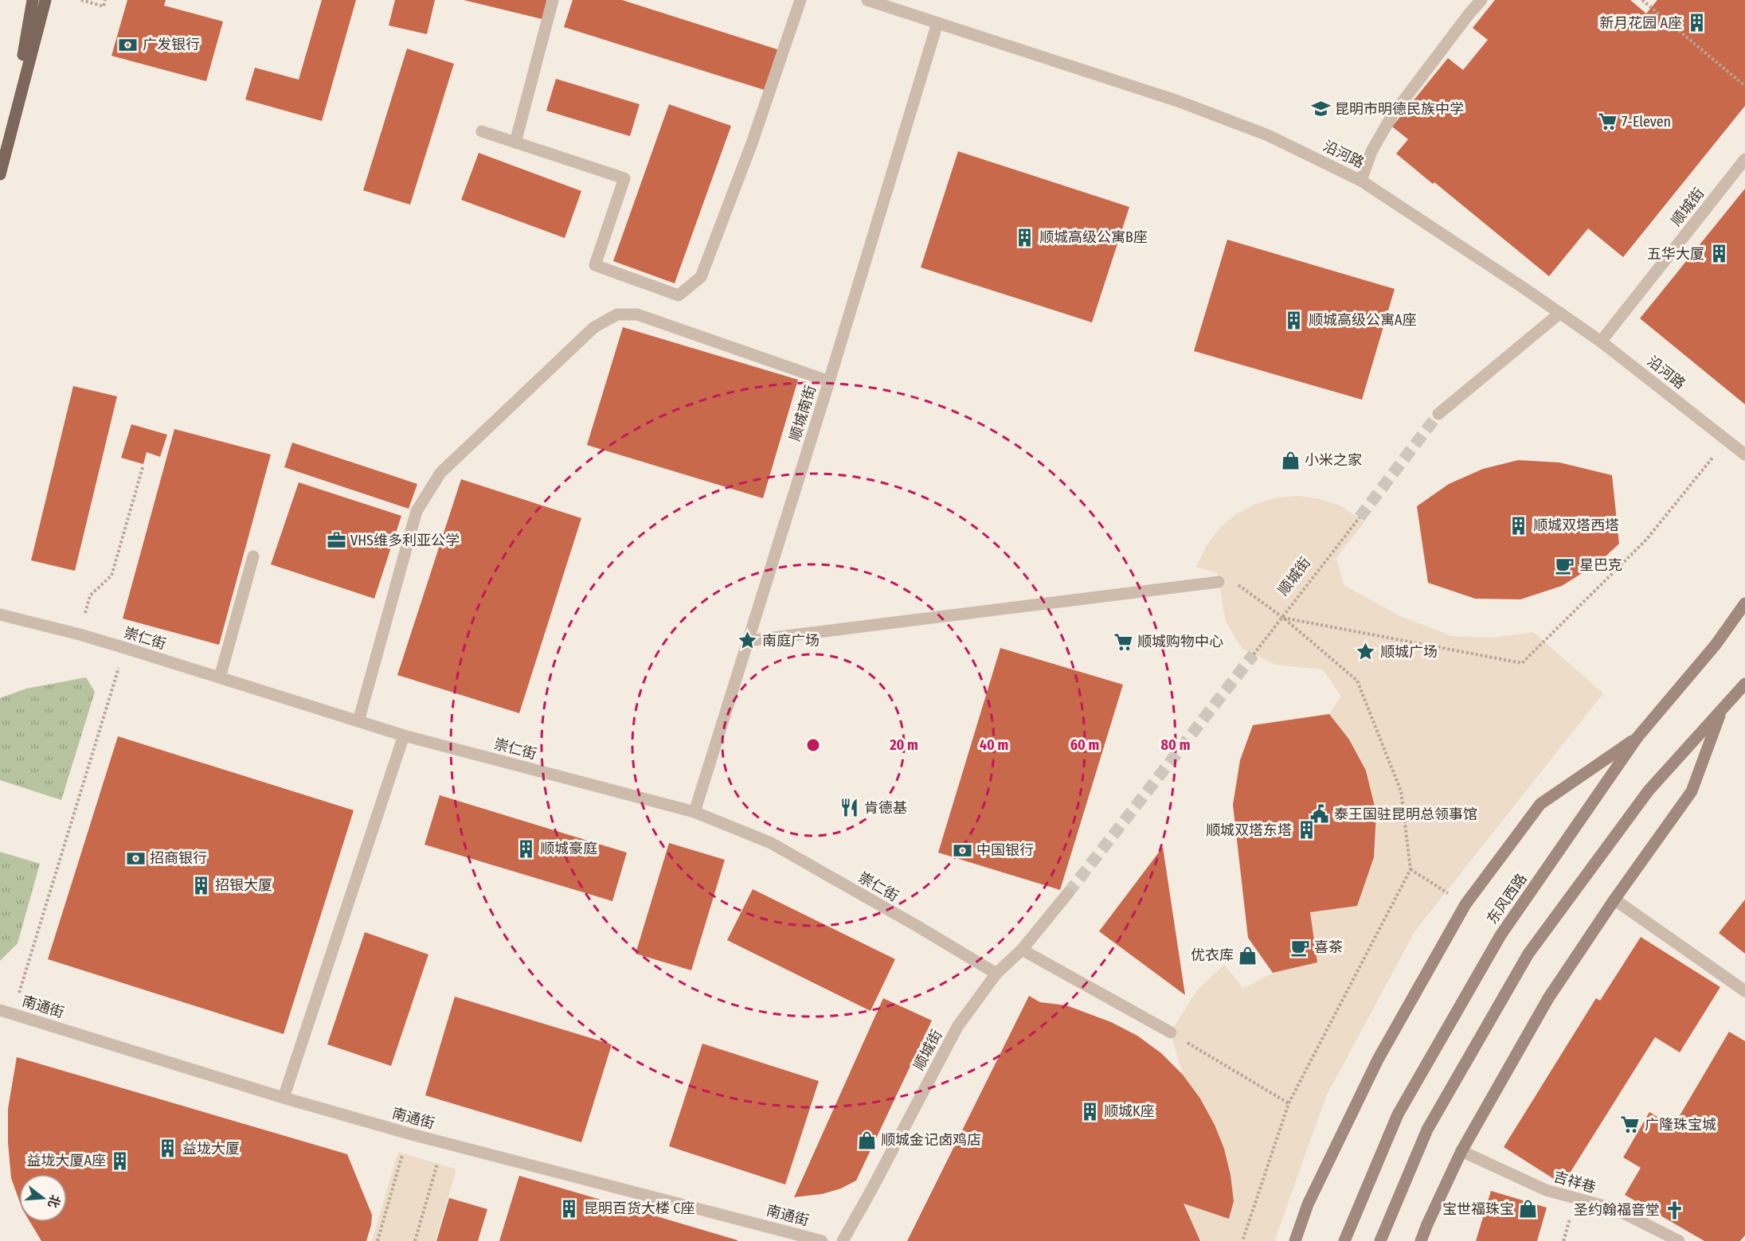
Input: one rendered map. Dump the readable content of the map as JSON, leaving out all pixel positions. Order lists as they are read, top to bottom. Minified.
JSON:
{"streets":{"main road":["东风西路"],"street":["沿河路","顺城街","顺城南街","崇仁街","南通街","吉祥巷"]},"crossings":[["沿河路","顺城街"],["沿河路","顺城南街"],["顺城街","崇仁街"],["顺城南街","崇仁街"]],"places":{"building":["新月花园 A座","顺城高级公寓B座","五华大厦","顺城高级公寓A座","顺城双塔西塔","顺城双塔东塔","顺城豪庭","招银大厦","顺城K座","益垅大厦","益垅大厦A座","昆明百货大楼 C座"],"bank":["广发银行","中国银行","招商银行"],"school or university":["昆明市明德民族中学"],"supermarket":["7-Eleven","顺城购物中心","广隆珠宝城"],"shop":["小米之家","优衣库","顺城金记卤鸡店","宝世福珠宝"],"office":["VHS维多利亚公学"],"cafe":["星巴克","喜茶"],"place":["南庭广场","顺城广场"],"restaurant":["肯德基"],"public building":["泰王国驻昆明总领事馆"],"church":["圣约翰福音堂"]},"north":"right","rings":["20 m","40 m","60 m","80 m"]}
